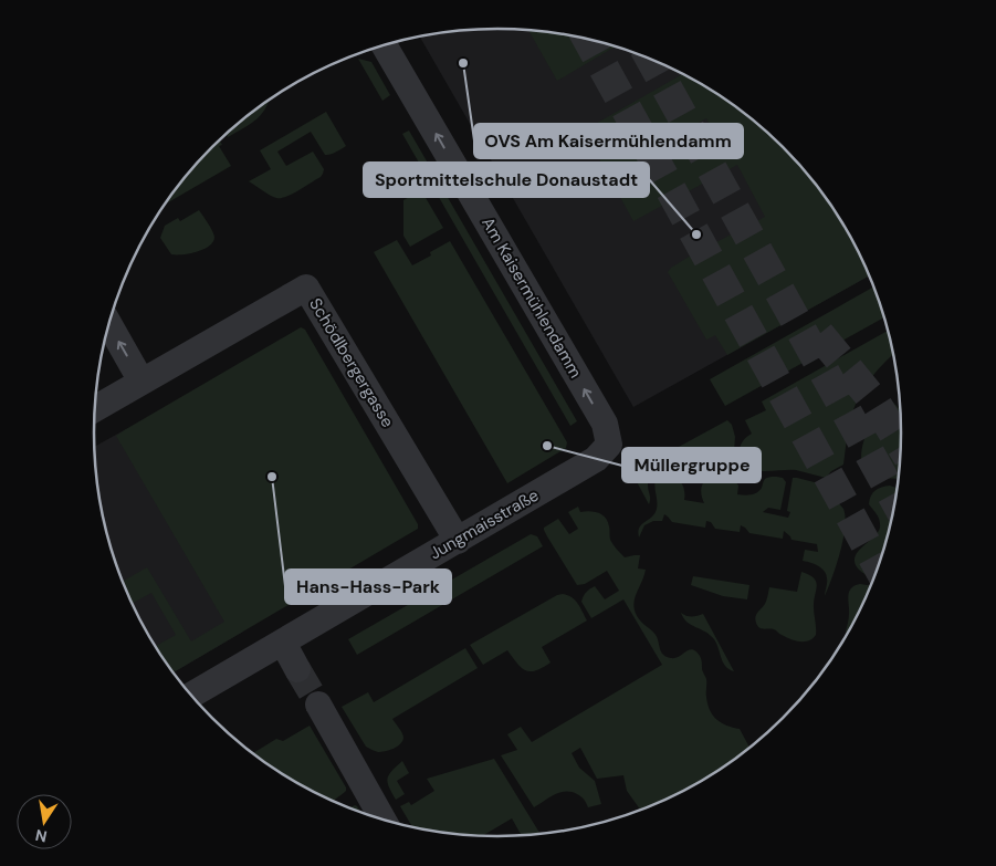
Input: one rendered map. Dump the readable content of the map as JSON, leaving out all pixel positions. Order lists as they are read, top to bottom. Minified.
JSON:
{"streets":{"street":["Am Kaisermühlendamm","Schödlbergergasse","Jungmaisstraße"]},"crossings":[["Am Kaisermühlendamm","Jungmaisstraße"],["Schödlbergergasse","Jungmaisstraße"]],"one_way":["Am Kaisermühlendamm"],"places":["OVS Am Kaisermühlendamm","Sportmittelschule Donaustadt","Müllergruppe","Hans-Hass-Park"],"north":"bottom"}
